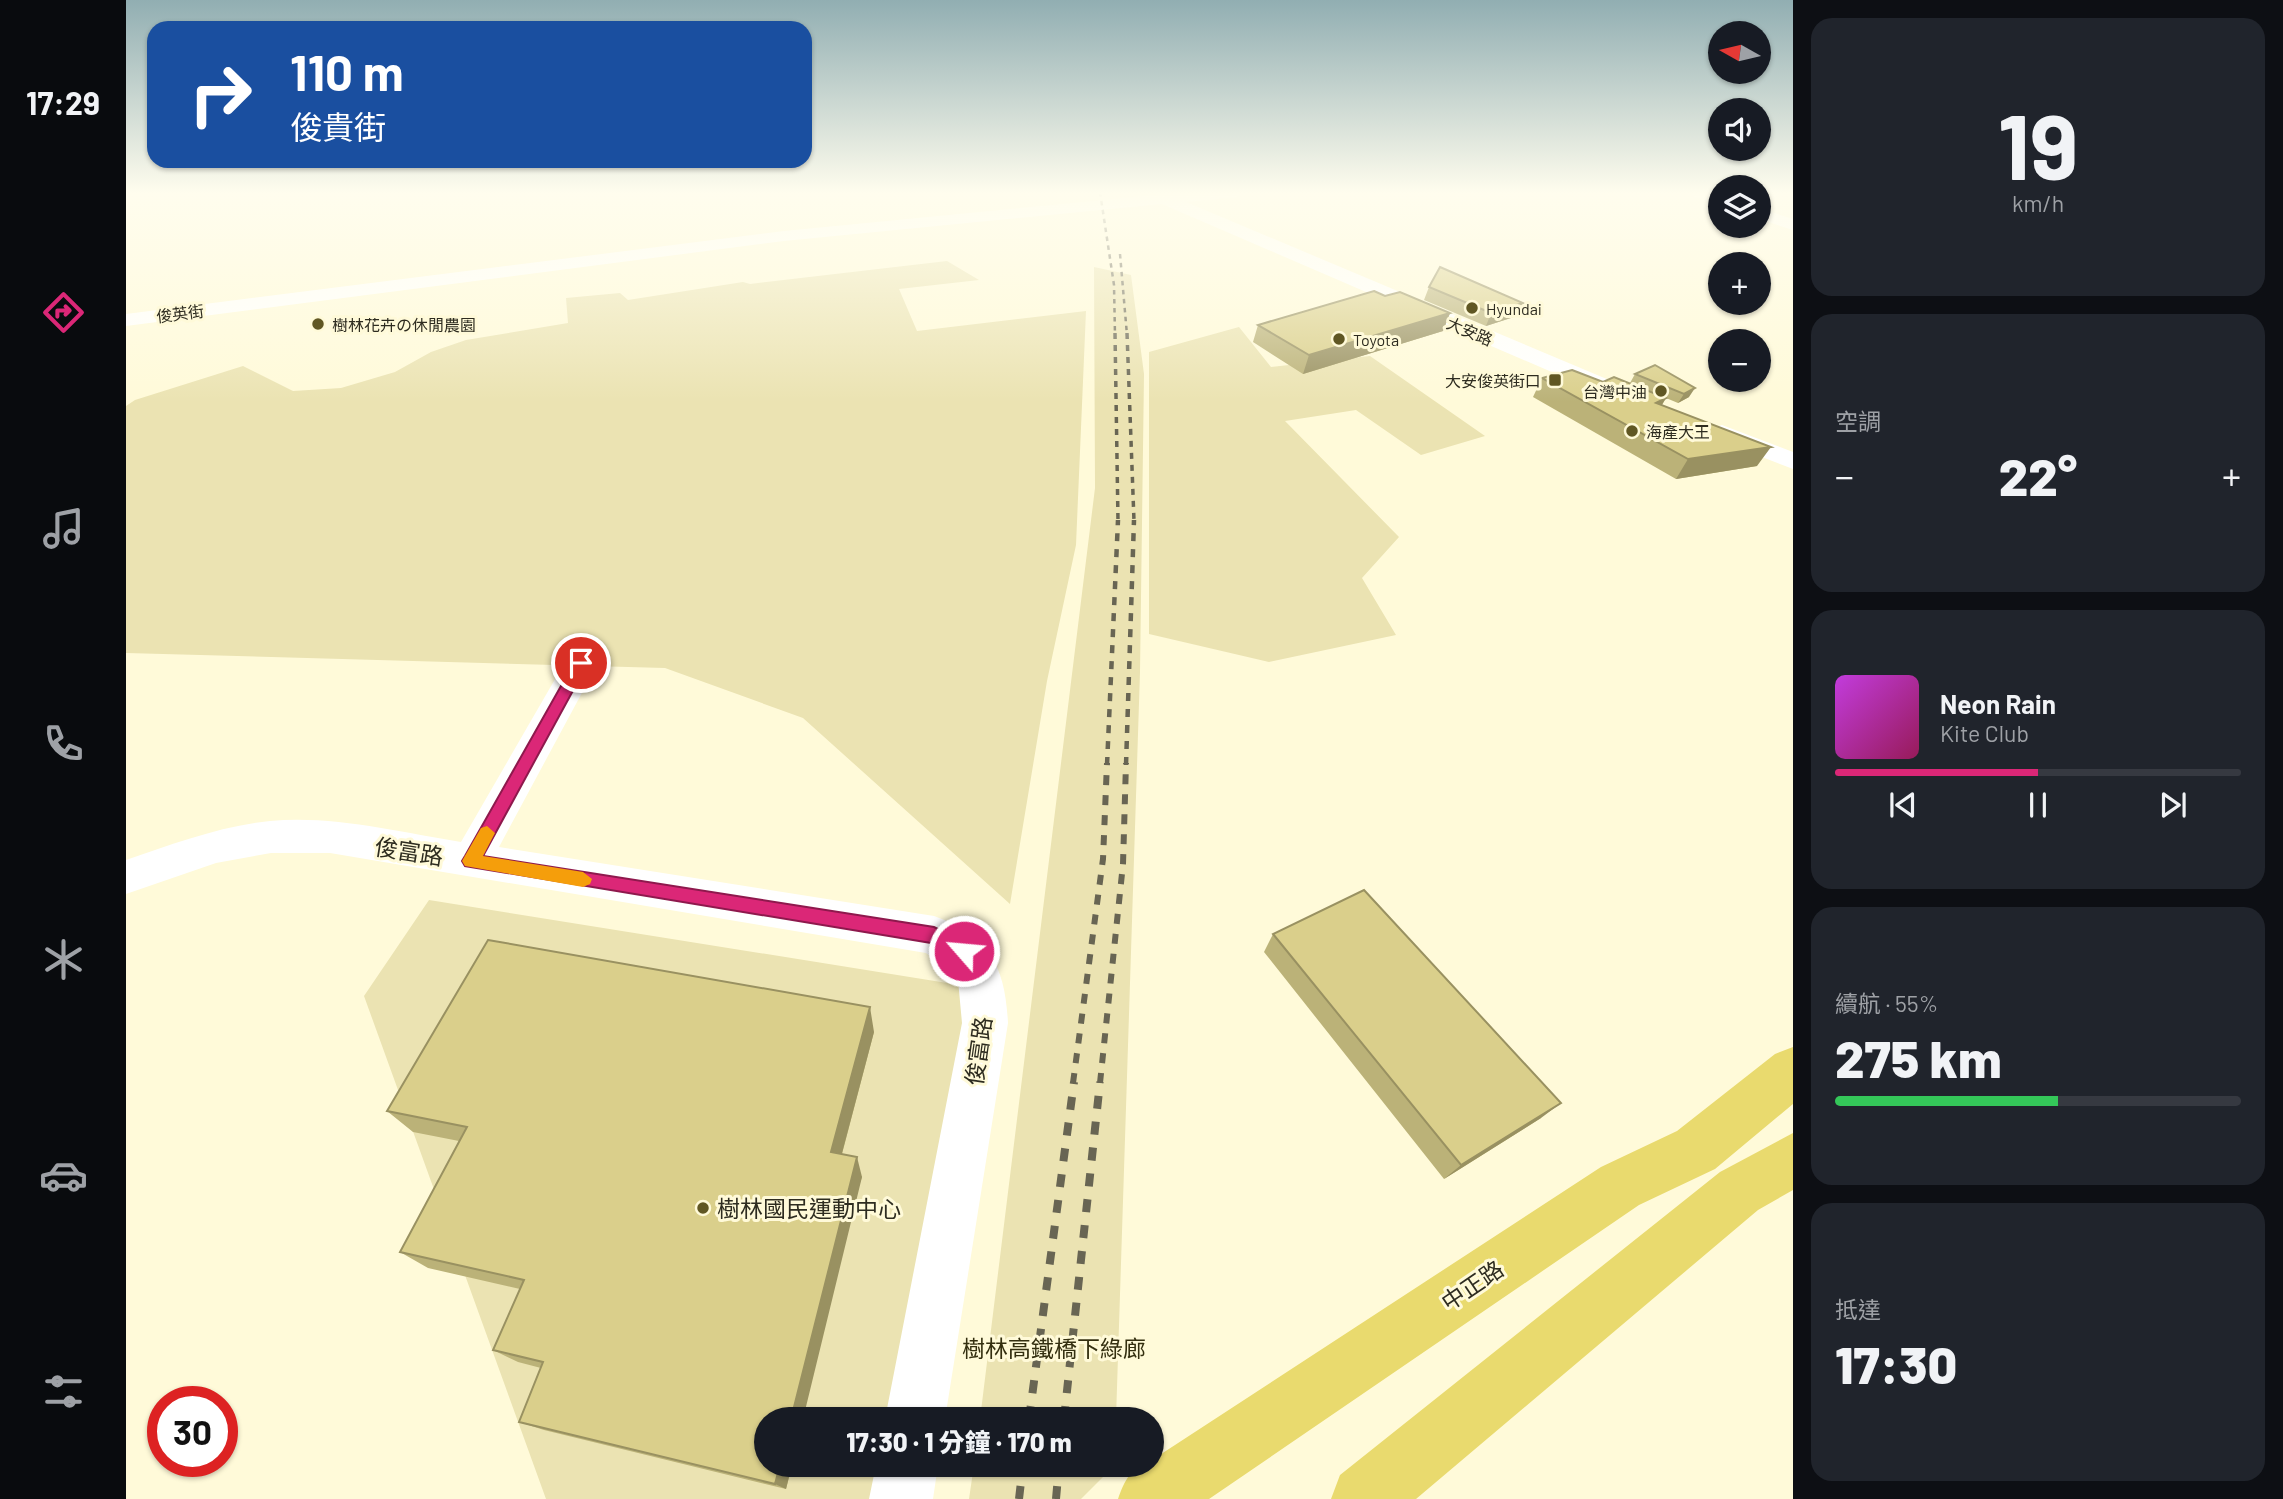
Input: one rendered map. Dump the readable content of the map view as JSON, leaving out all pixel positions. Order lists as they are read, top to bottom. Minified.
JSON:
{"streets":{"main road":["中正路"],"street":["俊英街","大安路","俊富路"]},"parks":["樹林高鐵橋下綠廊"],"places":{"other":["Hyundai","樹林花卉の休閒農園","Toyota","台灣中油","海產大王","樹林國民運動中心"],"transit":["大安俊英街口"]},"north":"left","page":{"tabs":"17:29","tile":[["19","km/h"],"空調",["續航 · 55%","275 km"],["抵達","17:30"]],"map_buttons":["+","−"],"turn":["110 m","俊貴街"],"heat":["−","22°","+"],"song":["Neon Rain","Kite Club"],"limit":"30","trip":"17:30 · 1 分鐘 · 170 m"}}
